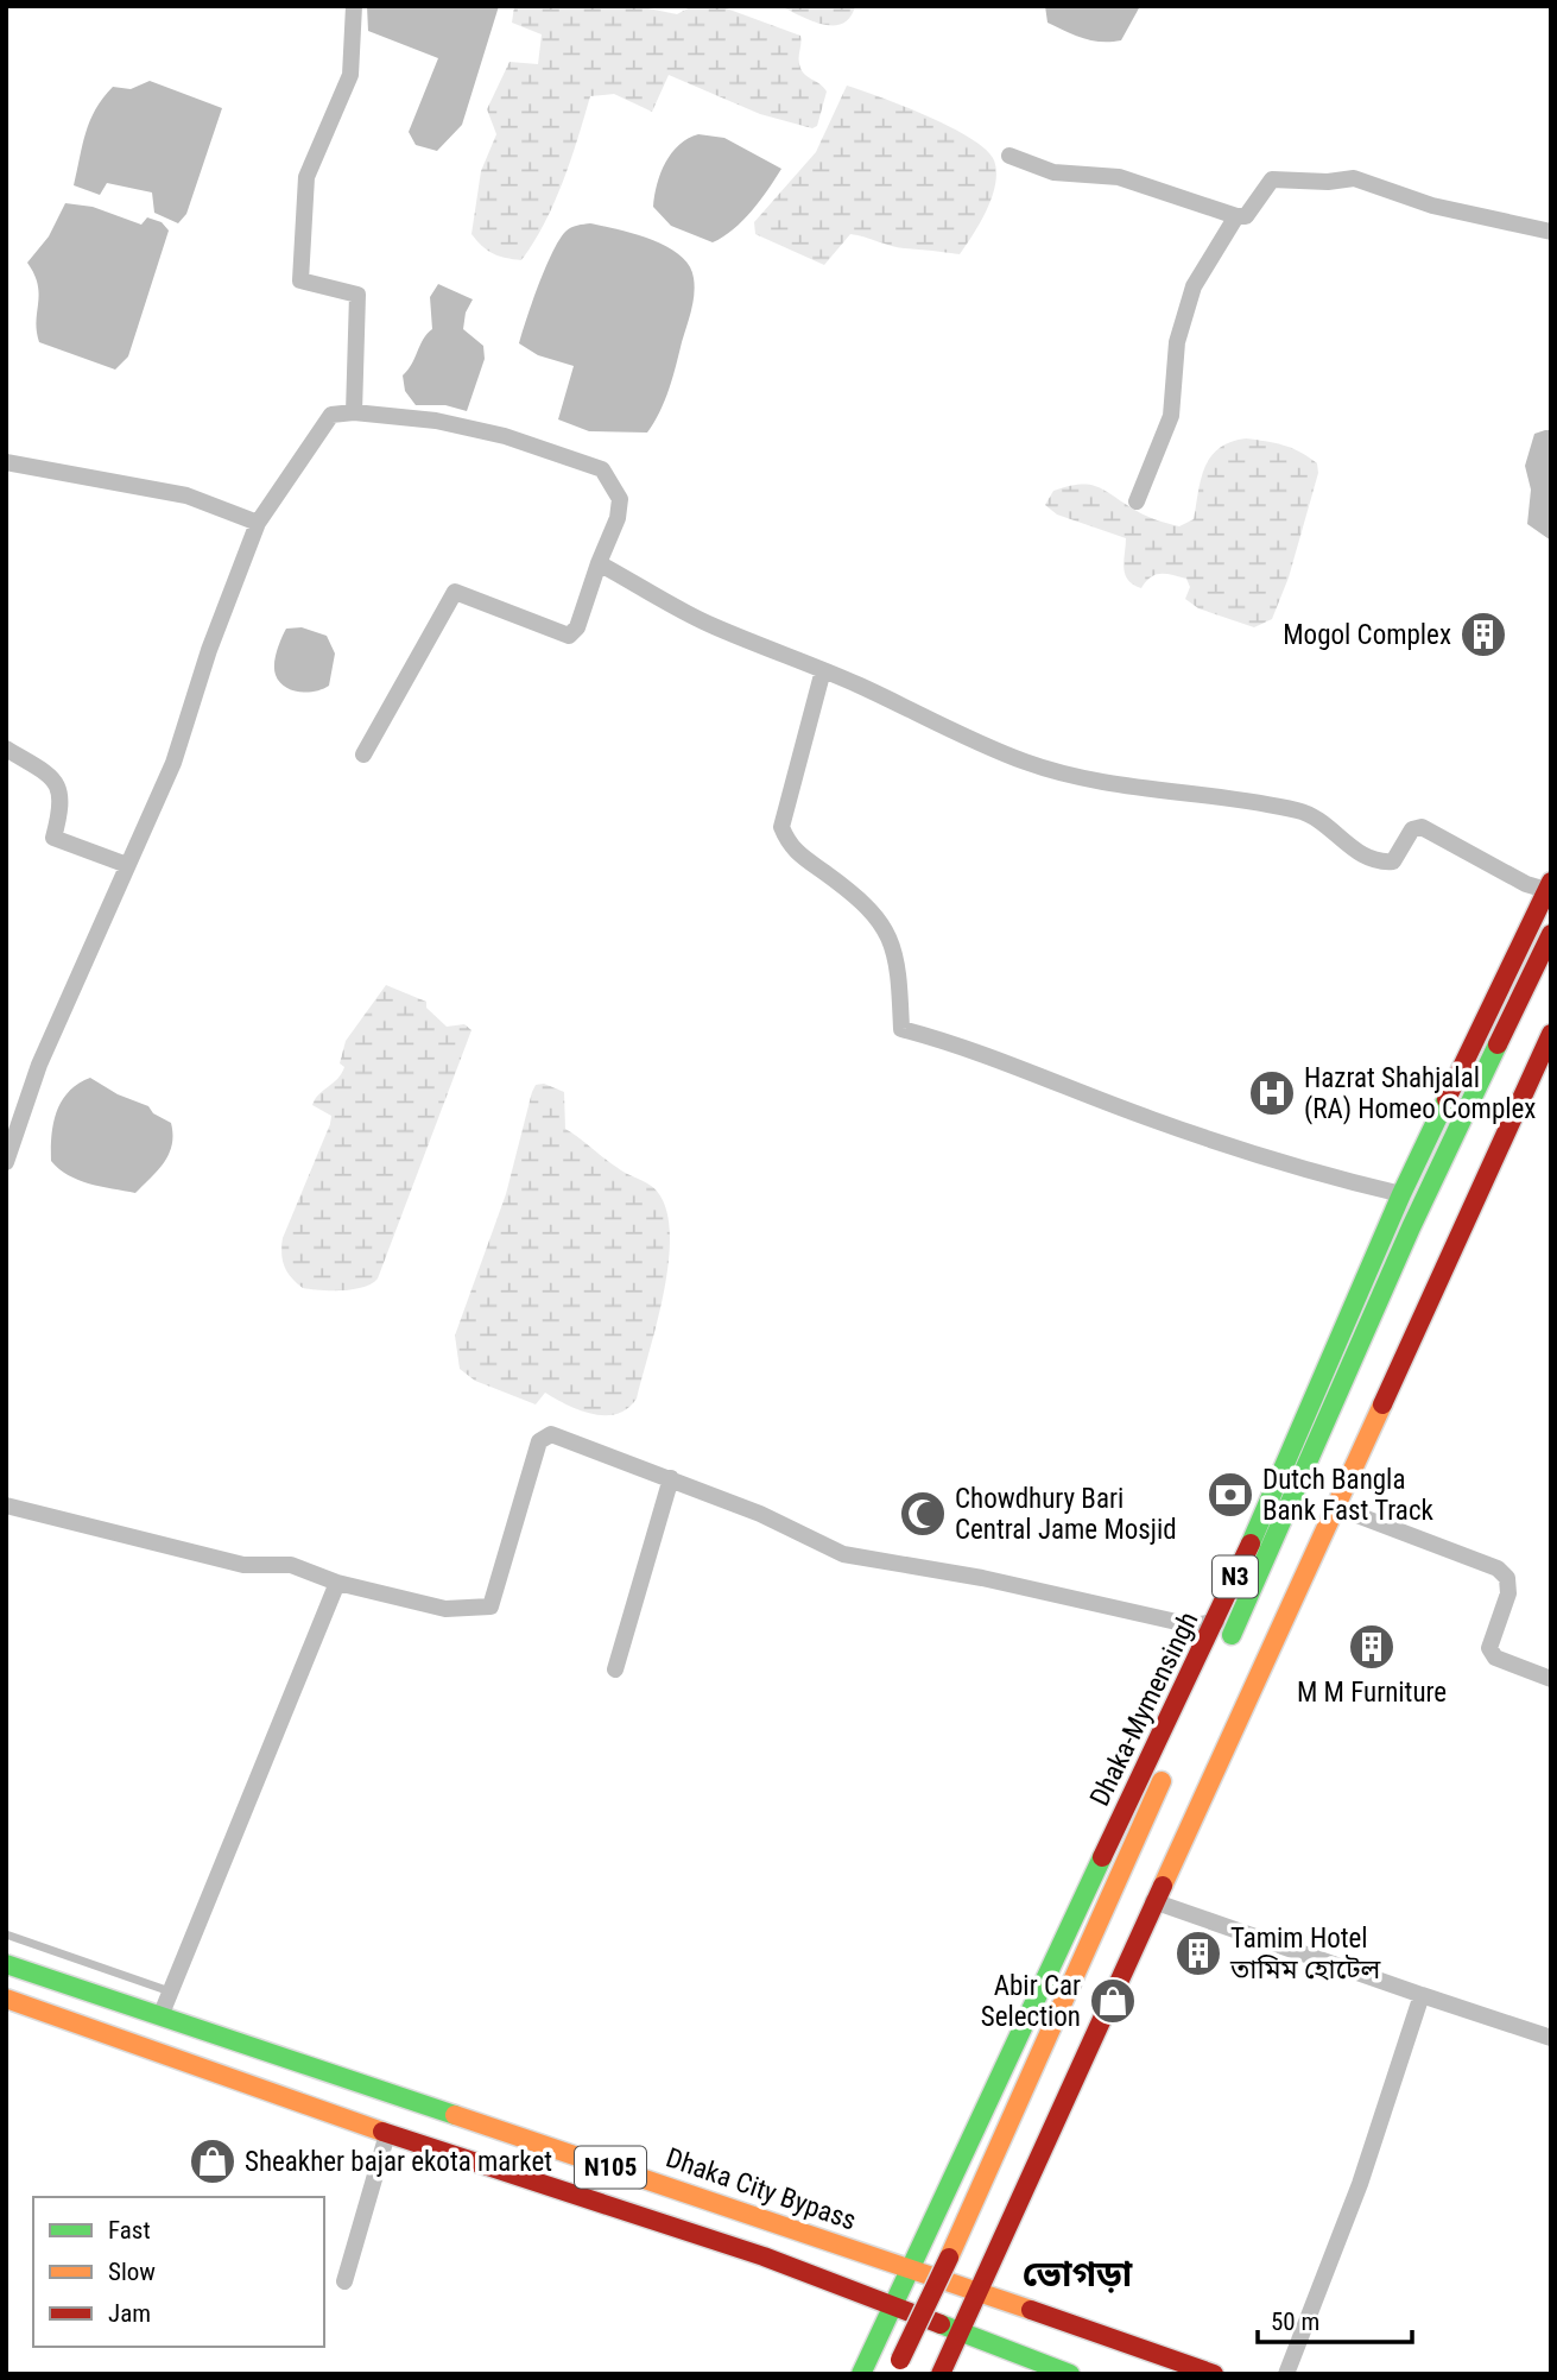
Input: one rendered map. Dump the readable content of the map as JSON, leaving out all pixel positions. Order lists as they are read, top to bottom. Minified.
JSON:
{"streets":{"highway":["N3","Dhaka-Mymensingh","N105","Dhaka City Bypass"]},"crossings":[["N3","Dhaka City Bypass"],["Dhaka-Mymensingh","Dhaka City Bypass"]],"districts":["ভোগড়া"],"places":{"building":["Mogol Complex","M M Furniture","Tamim Hotel তামিম হোটেল"],"hospital":["Hazrat Shahjalal (RA) Homeo Complex"],"bank":["Dutch Bangla Bank Fast Track"],"mosque":["Chowdhury Bari Central Jame Mosjid"],"shop":["Abir Car Selection","Sheakher bajar ekota market"]},"legend":["Fast","Slow","Jam"],"scale_bar":"50 m"}
